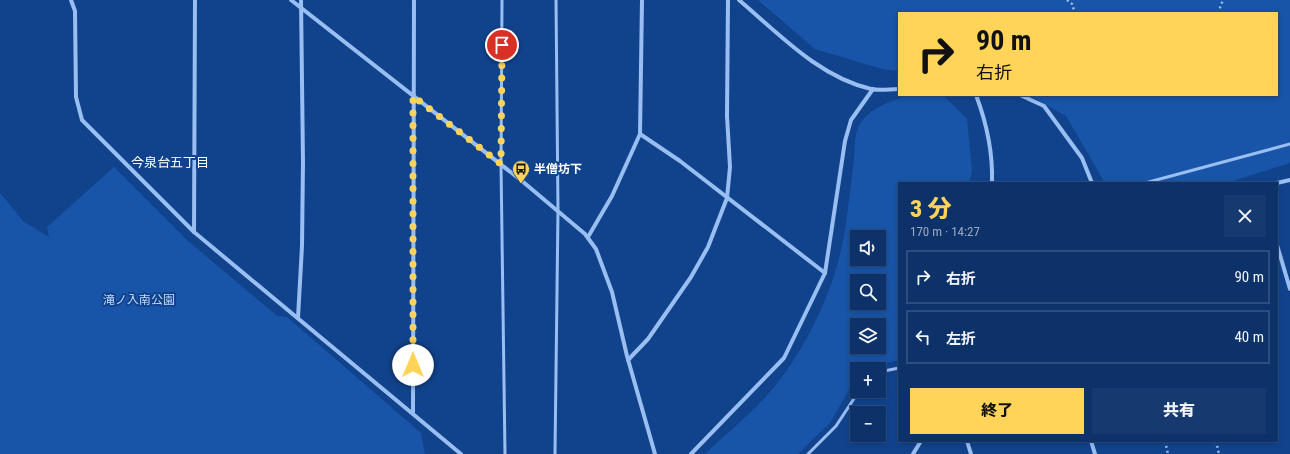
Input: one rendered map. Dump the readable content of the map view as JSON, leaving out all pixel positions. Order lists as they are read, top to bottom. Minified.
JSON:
{"districts":["今泉台五丁目"],"parks":["滝ノ入南公園"],"places":{"bus stop":["半僧坊下"]},"page":{"turn":["90 m","右折"],"heading":["3 分","170 m · 14:27"],"map_buttons":["+","−"],"list":[{"name":"右折","value":"90 m"},{"name":"左折","value":"40 m"}],"buttons":["終了","共有"]}}
